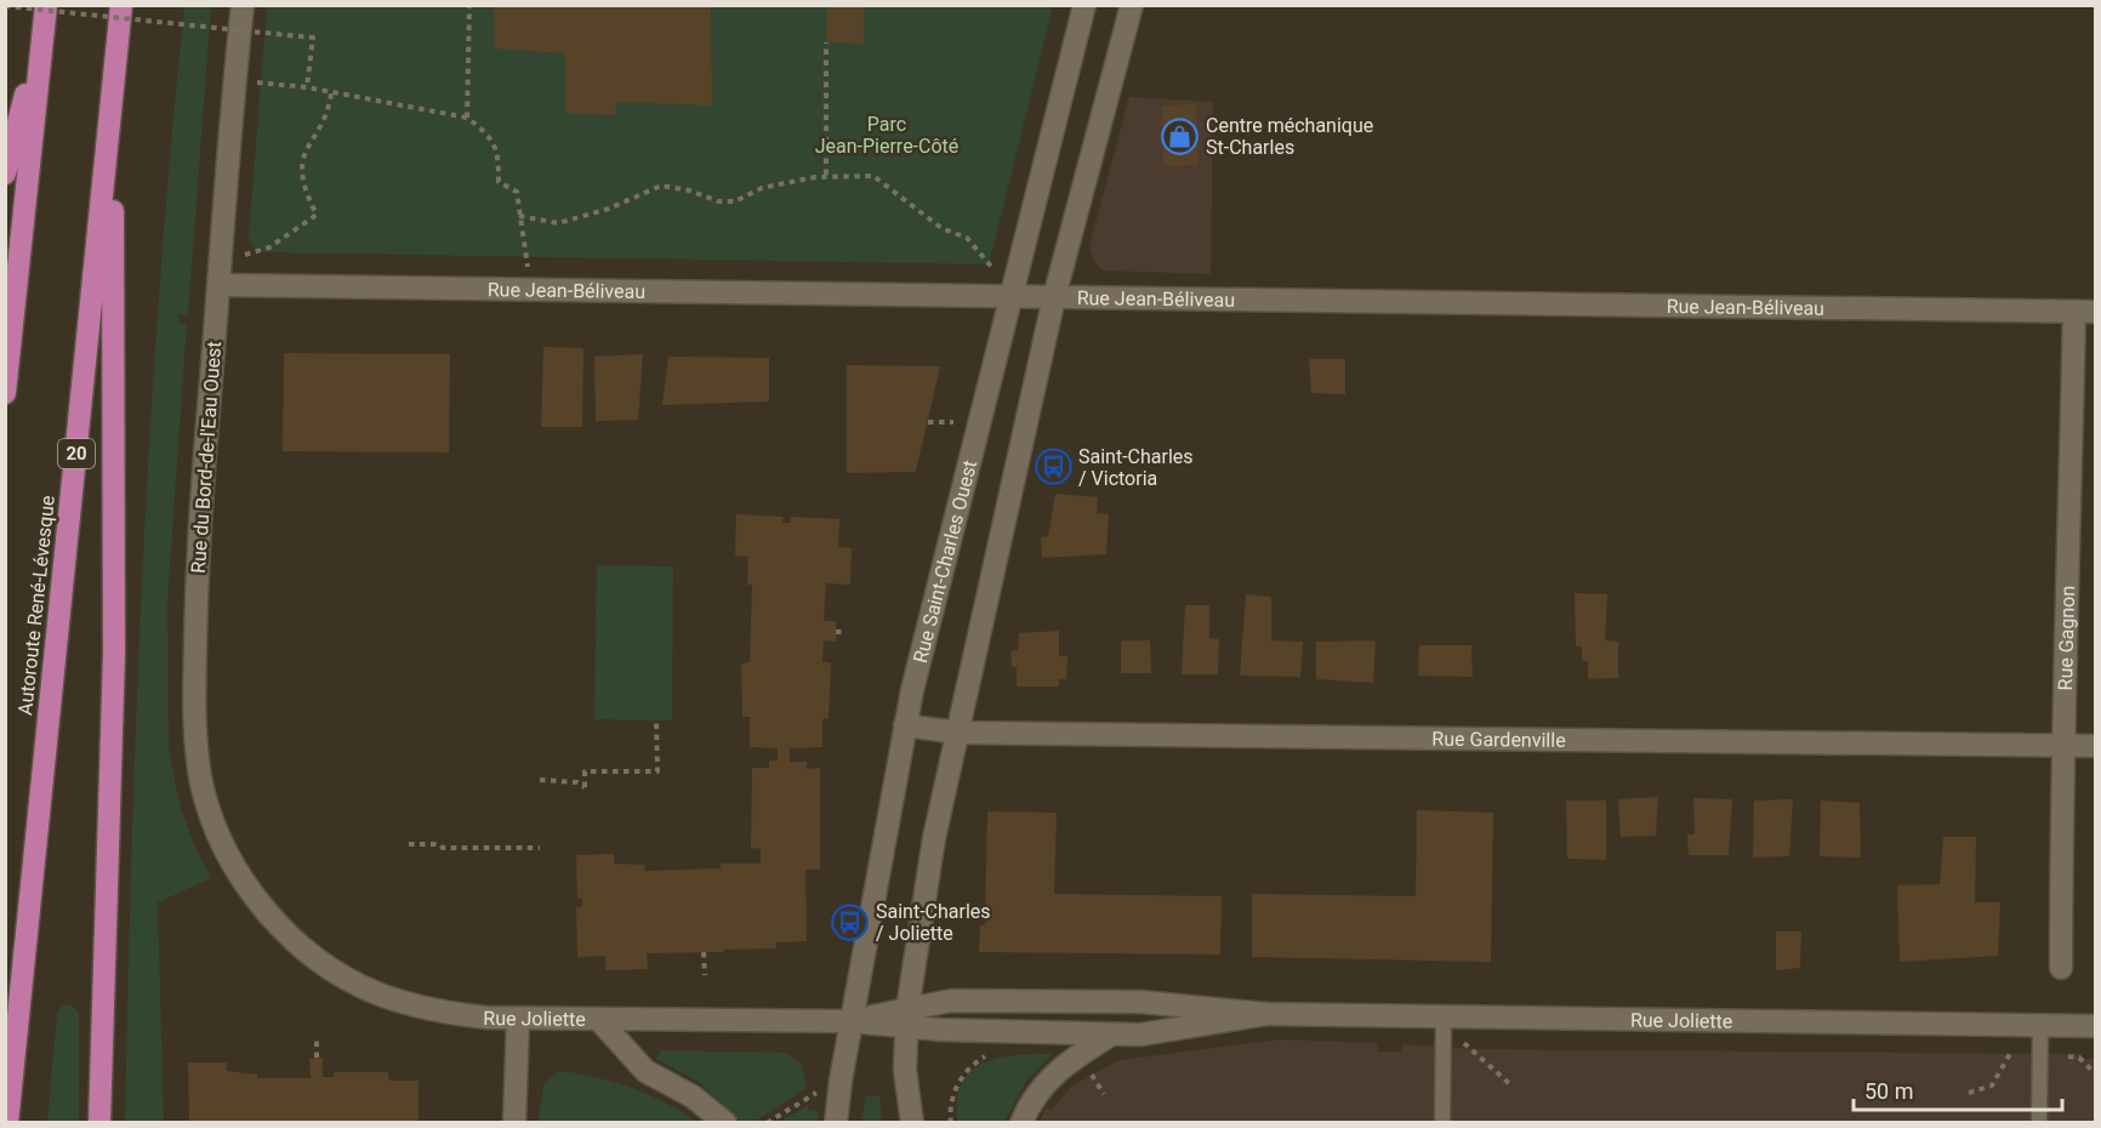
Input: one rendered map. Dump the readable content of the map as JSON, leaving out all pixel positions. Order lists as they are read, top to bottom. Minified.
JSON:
{"streets":{"highway":["20","Autoroute René-Lévesque"],"street":["Rue Jean-Béliveau","Rue du Bord-de-l'Eau Ouest","Rue Saint-Charles Ouest","Rue Gagnon","Rue Gardenville","Rue Joliette"]},"crossings":[["Rue Jean-Béliveau","Rue du Bord-de-l'Eau Ouest"],["Rue Jean-Béliveau","Rue Saint-Charles Ouest"],["Rue Jean-Béliveau","Rue Gagnon"],["Rue du Bord-de-l'Eau Ouest","Rue Joliette"],["Rue Saint-Charles Ouest","Rue Gardenville"],["Rue Saint-Charles Ouest","Rue Joliette"],["Rue Gagnon","Rue Gardenville"]],"parks":["Parc Jean-Pierre-Côté"],"places":{"shop":["Centre méchanique St-Charles"],"bus stop":["Saint-Charles / Victoria","Saint-Charles / Joliette"]},"scale_bar":"50 m"}
